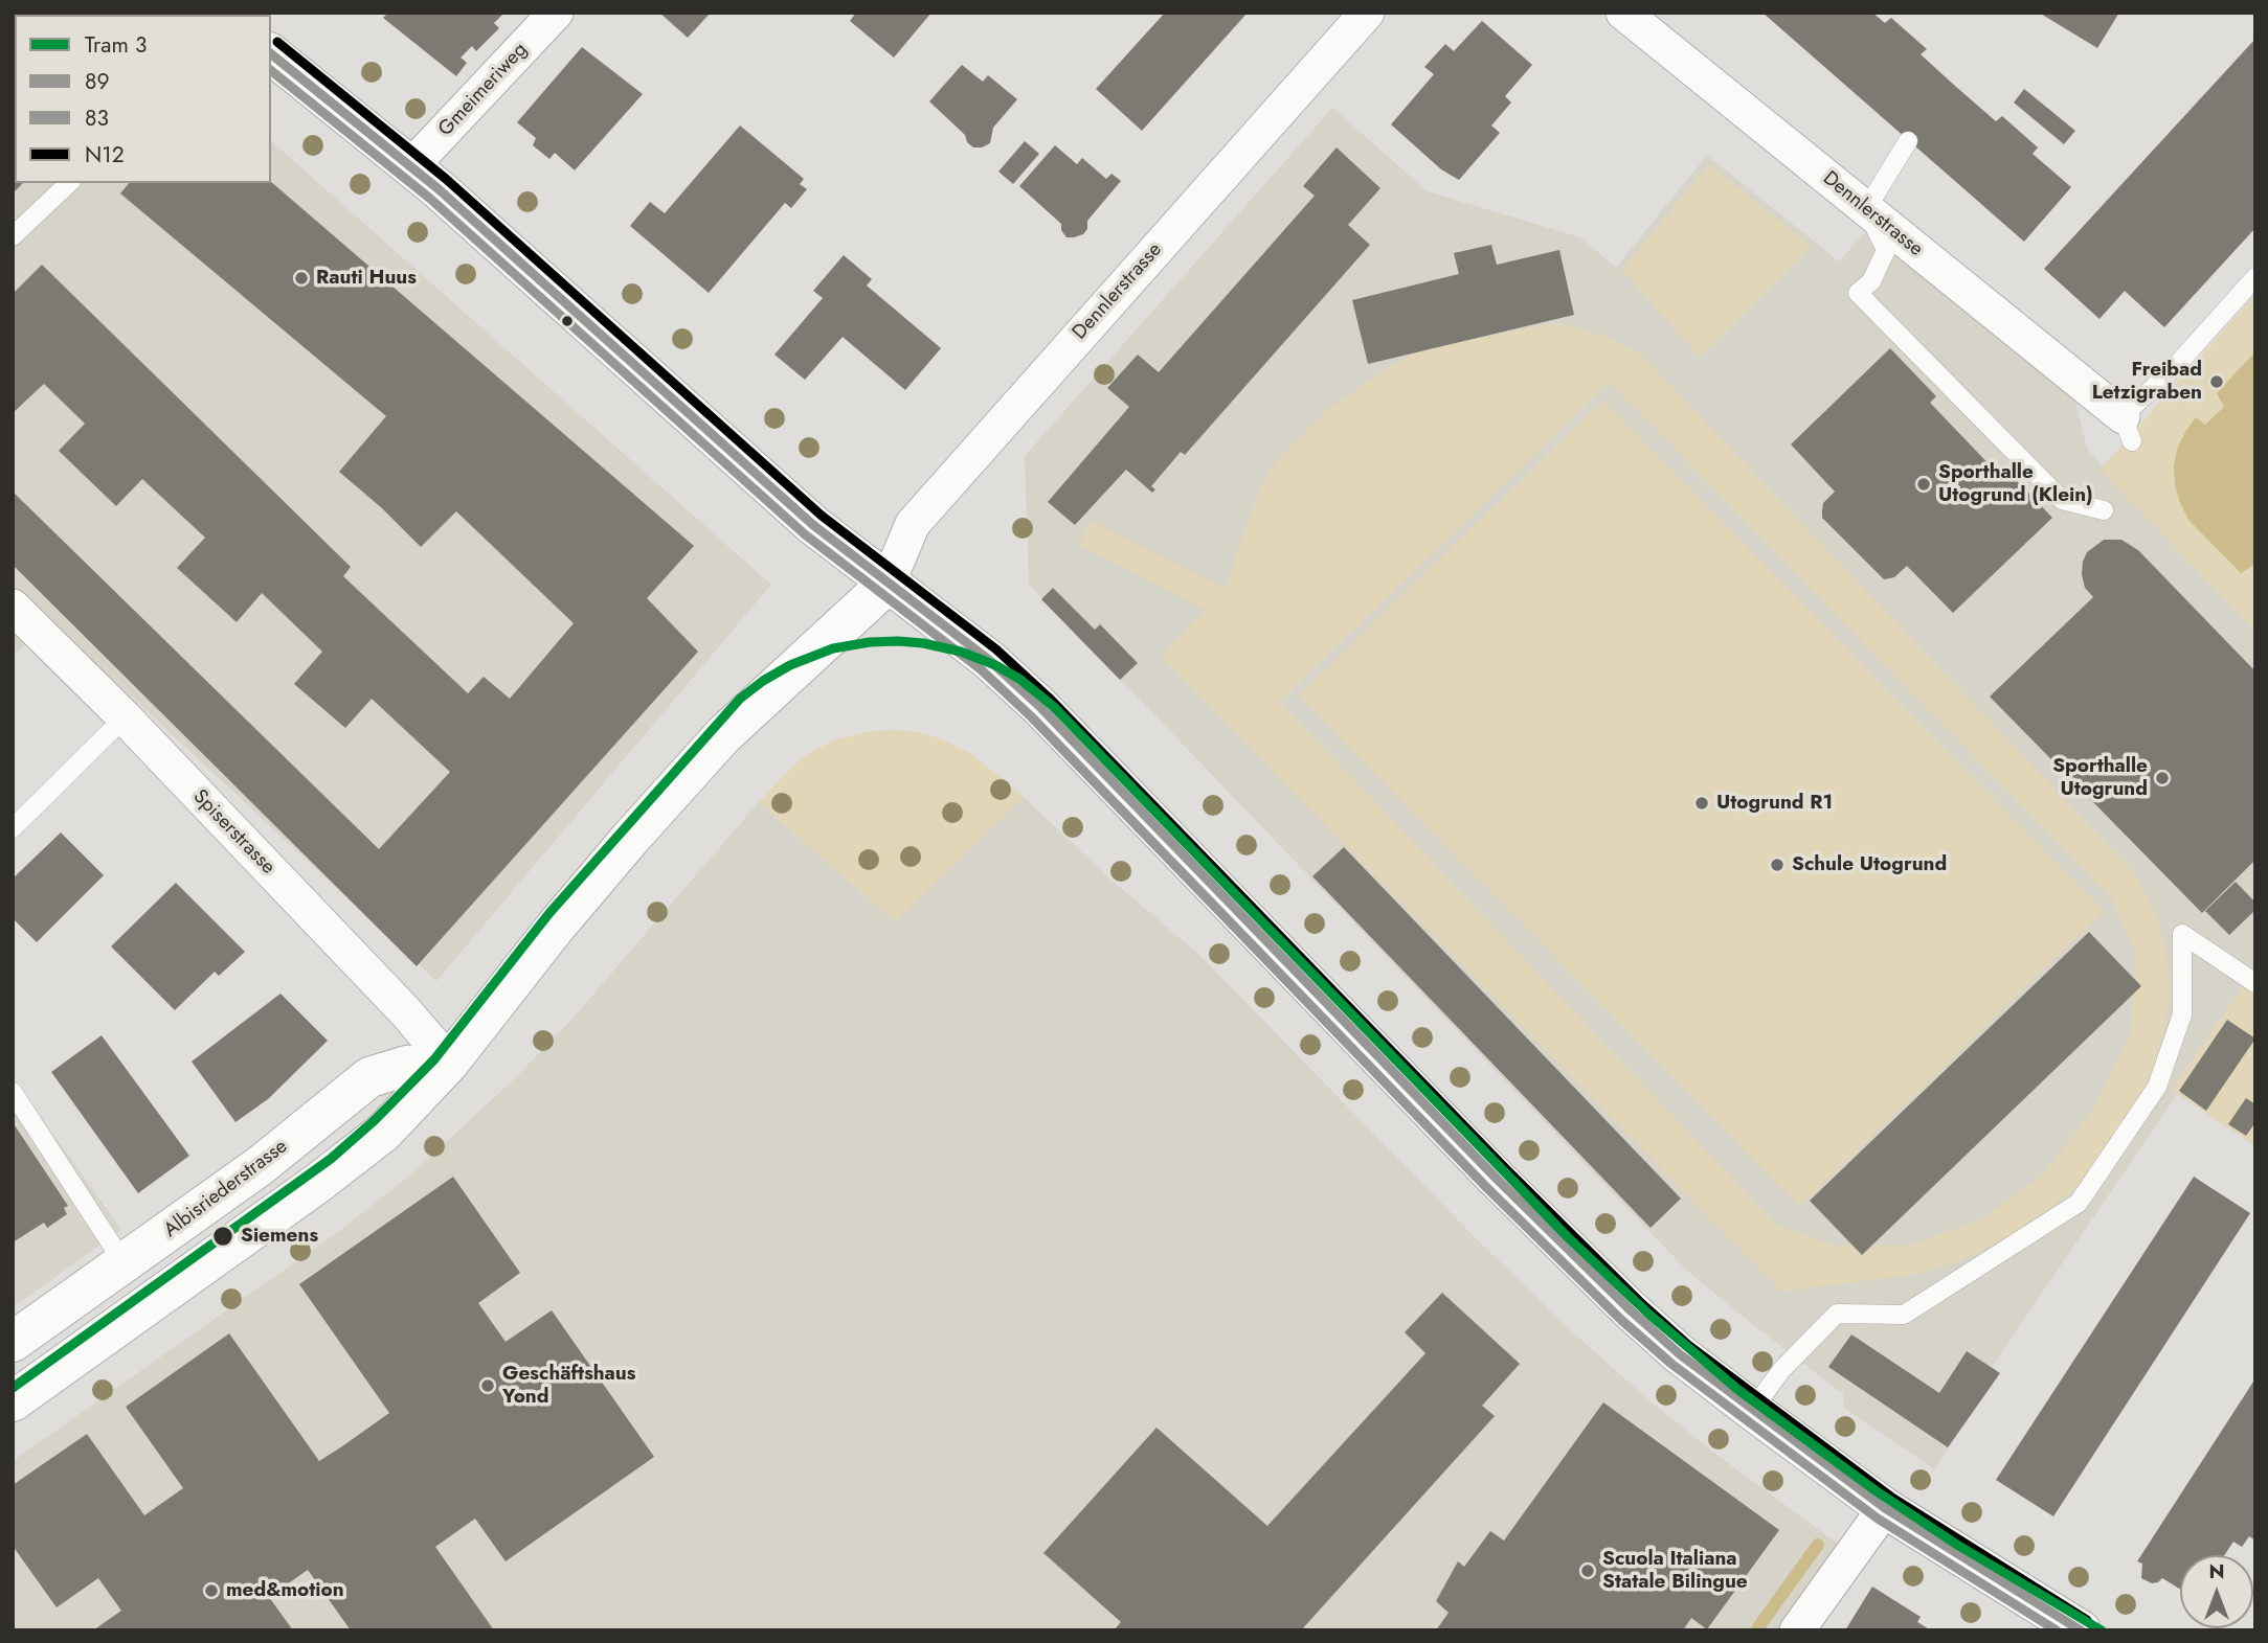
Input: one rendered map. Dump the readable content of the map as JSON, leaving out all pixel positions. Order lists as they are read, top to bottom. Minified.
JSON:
{"streets":{"main road":["Albisriederstrasse"],"street":["Gmeimeriweg","Dennlerstrasse","Spiserstrasse"]},"crossings":[["Spiserstrasse","Albisriederstrasse"]],"places":["Rauti Huus","Freibad Letzigraben","Sporthalle Utogrund (Klein)","Sporthalle Utogrund","Utogrund R1","Schule Utogrund","Siemens","Geschäftshaus Yond","Scuola Italiana Statale Bilingue","med&motion"],"lines":["transit line N12","transit line 89","transit line 83","tram line 3"],"legend":["Tram 3","89","83","N12"],"north":"top"}
